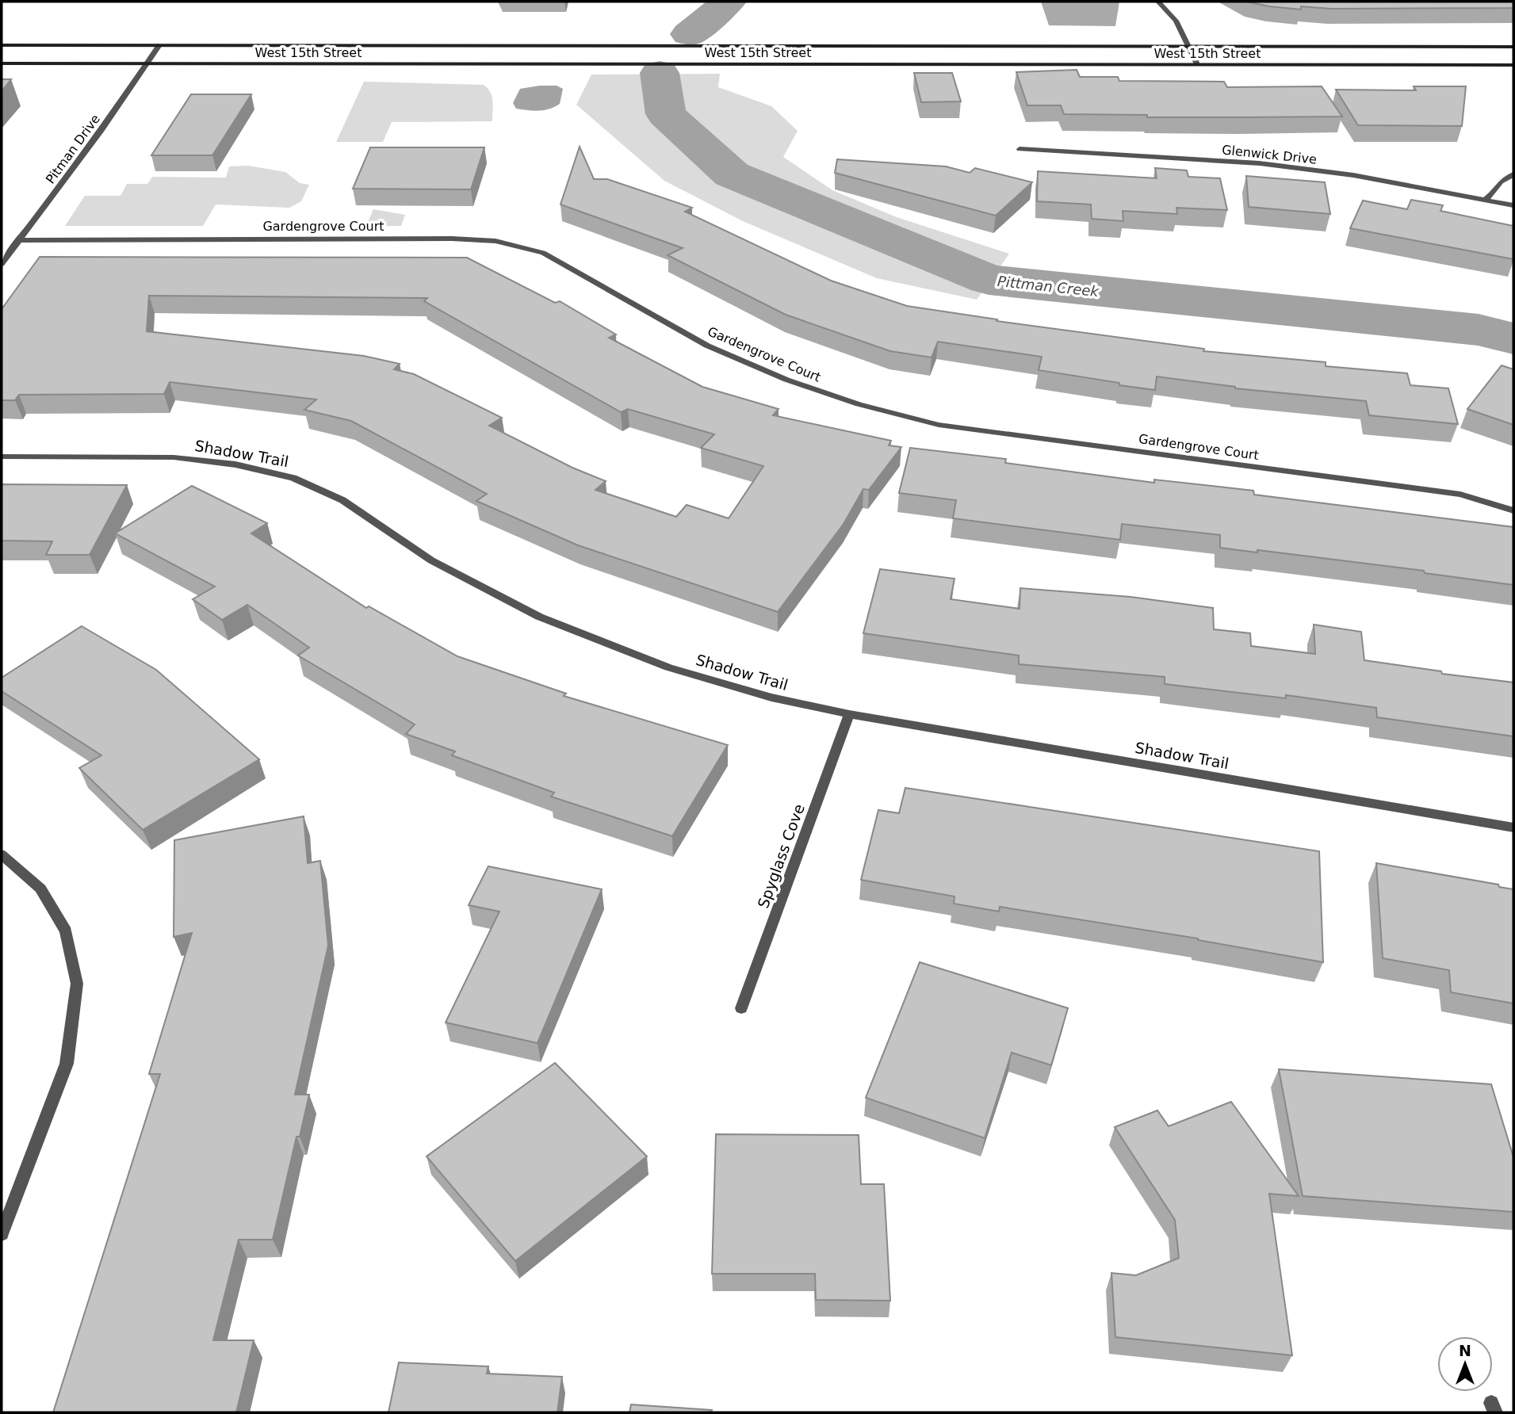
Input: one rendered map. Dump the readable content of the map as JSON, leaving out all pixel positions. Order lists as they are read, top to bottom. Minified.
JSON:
{"streets":{"main road":["West 15th Street"],"street":["Pitman Drive","Glenwick Drive","Gardengrove Court","Shadow Trail","Spyglass Cove"]},"crossings":[["West 15th Street","Pitman Drive"],["Pitman Drive","Gardengrove Court"],["Shadow Trail","Spyglass Cove"]],"water":["Pittman Creek"],"north":"top"}
